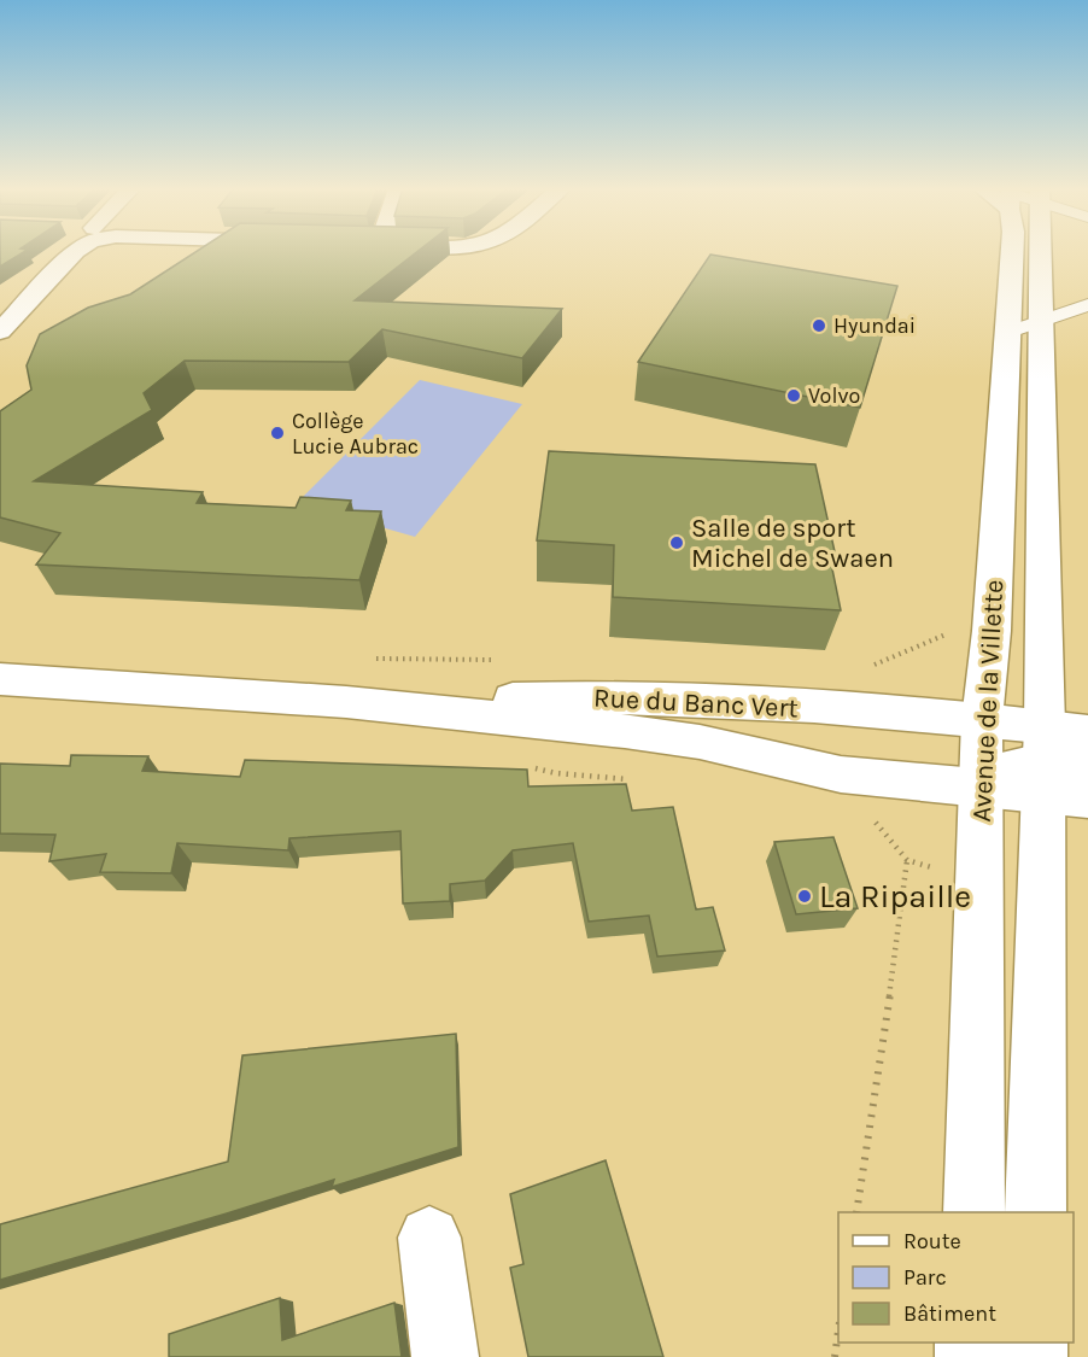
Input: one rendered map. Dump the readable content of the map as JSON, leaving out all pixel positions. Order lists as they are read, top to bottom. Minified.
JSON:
{"streets":{"street":["Avenue de la Villette","Rue du Banc Vert"]},"crossings":[["Avenue de la Villette","Rue du Banc Vert"]],"places":["Hyundai","Volvo","Collège Lucie Aubrac","Salle de sport Michel de Swaen","La Ripaille"],"legend":["Route","Parc","Bâtiment"]}
